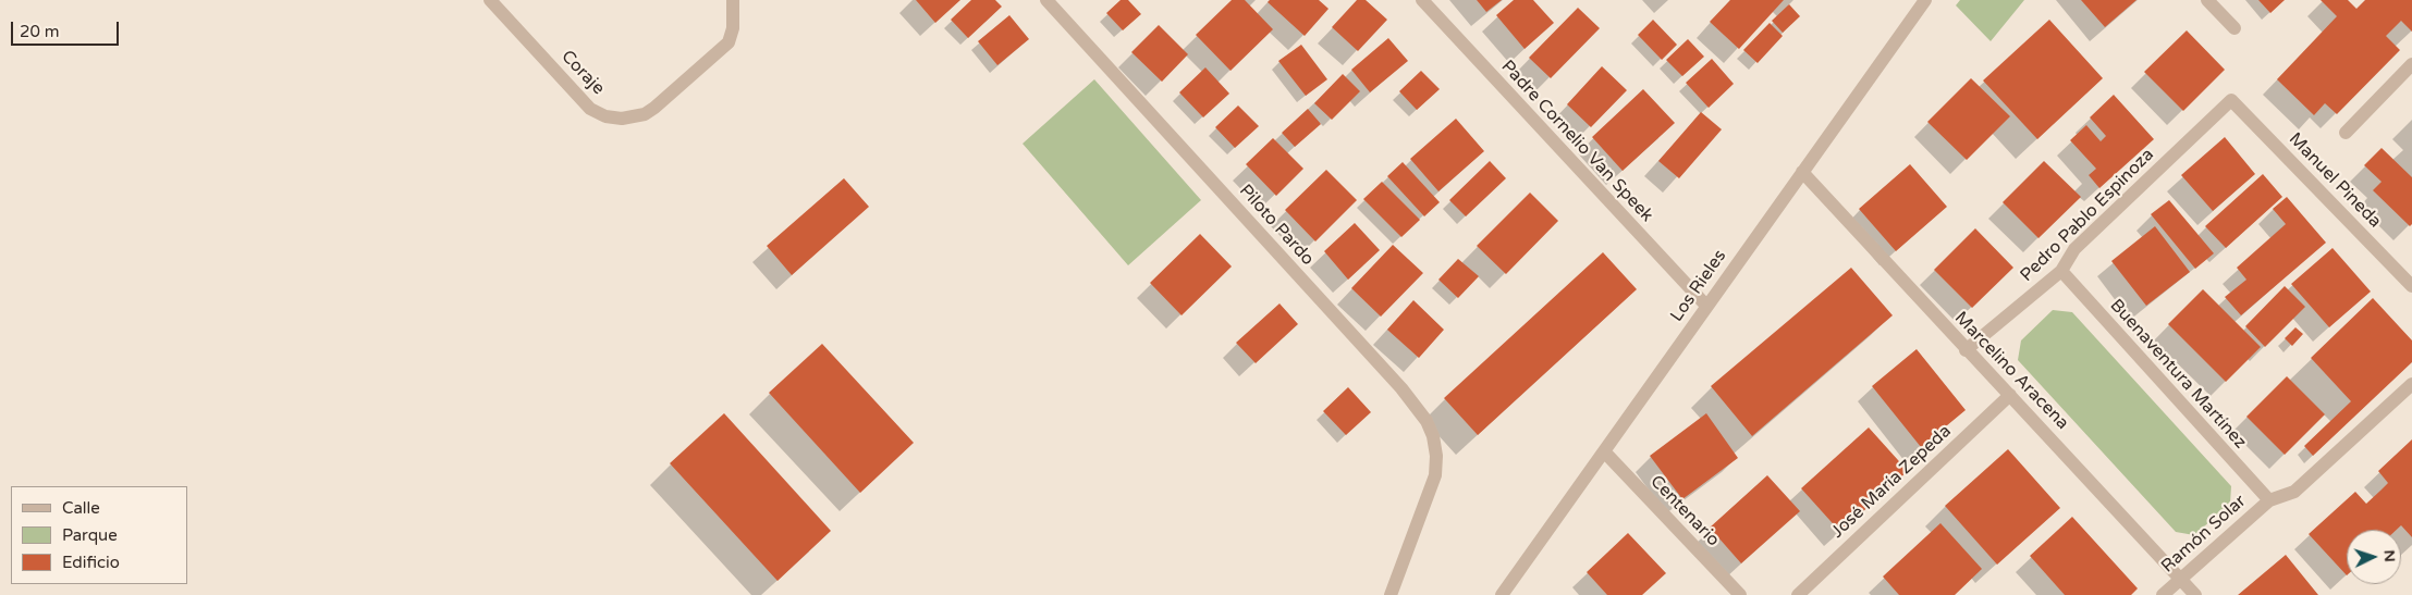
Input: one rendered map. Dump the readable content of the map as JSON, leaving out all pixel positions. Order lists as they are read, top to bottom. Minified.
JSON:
{"streets":{"street":["Coraje","Padre Cornelio Van Speek","Manuel Pineda","Pedro Pablo Espinoza","Piloto Pardo","Los Rieles","Marcelino Aracena","Buenaventura Martínez","José María Zepeda","Centenario","Ramón Solar"]},"crossings":[["Padre Cornelio Van Speek","Los Rieles"],["Manuel Pineda","Pedro Pablo Espinoza"],["Pedro Pablo Espinoza","Marcelino Aracena"],["Pedro Pablo Espinoza","Buenaventura Martínez"],["Los Rieles","Marcelino Aracena"],["Los Rieles","Centenario"],["Marcelino Aracena","José María Zepeda"],["Marcelino Aracena","Ramón Solar"],["Buenaventura Martínez","Ramón Solar"]],"legend":["Calle","Parque","Edificio"],"scale_bar":"20 m","north":"right"}
